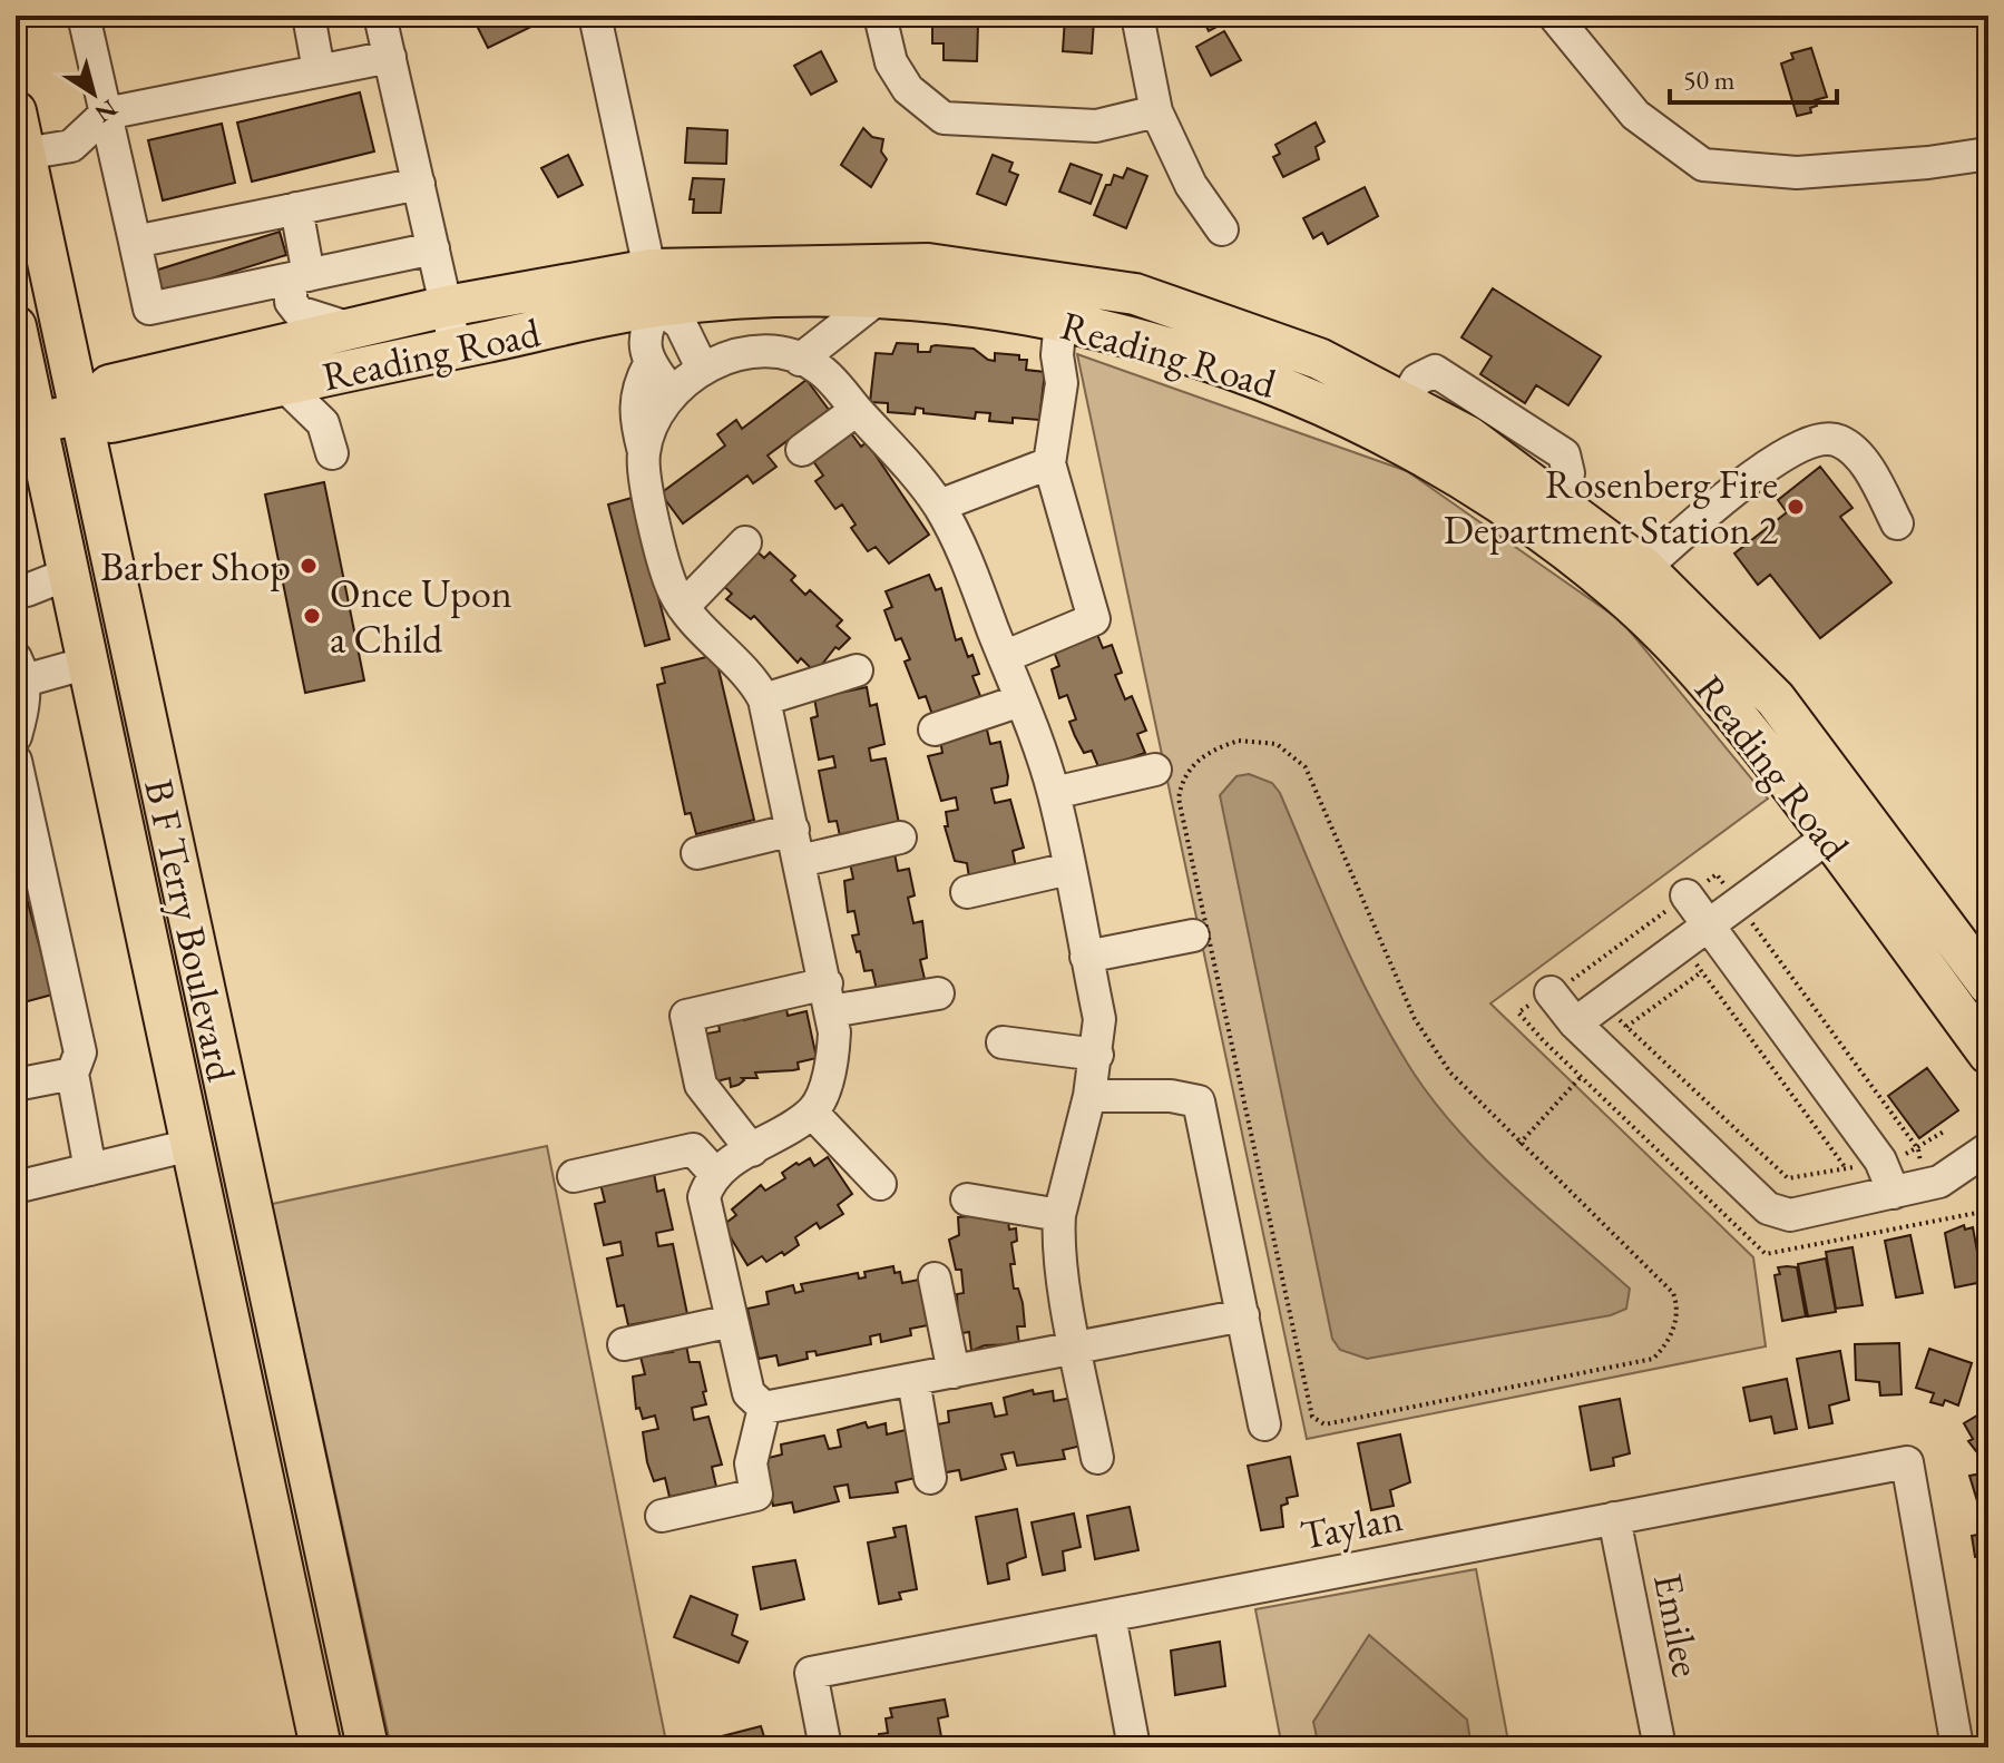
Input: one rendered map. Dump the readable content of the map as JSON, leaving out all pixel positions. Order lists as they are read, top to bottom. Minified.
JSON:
{"streets":{"main road":["Reading Road","B F Terry Boulevard"],"street":["Taylan","Emilee"]},"crossings":[["Reading Road","B F Terry Boulevard"],["Taylan","Emilee"]],"places":["Rosenberg Fire Department Station 2","Barber Shop","Once Upon a Child"],"scale_bar":"50 m","north":"bottom right"}
